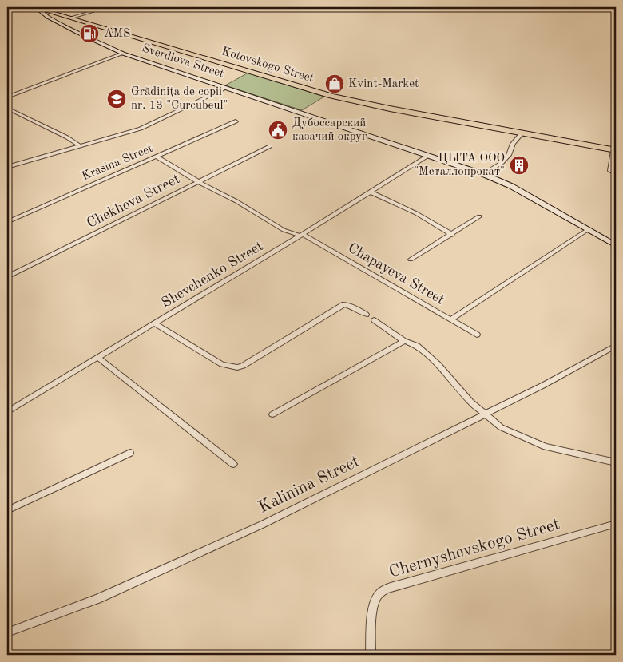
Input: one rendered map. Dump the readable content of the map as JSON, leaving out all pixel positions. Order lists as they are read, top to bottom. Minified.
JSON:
{"streets":{"highway":["Kotovskogo Street"],"street":["Sverdlova Street","Krasina Street","Chekhova Street","Chapayeva Street","Shevchenko Street","Kalinina Street","Chernyshevskogo Street"]},"crossings":[["Sverdlova Street","Kotovskogo Street"],["Sverdlova Street","Shevchenko Street"],["Krasina Street","Chapayeva Street"],["Chekhova Street","Chapayeva Street"],["Chapayeva Street","Shevchenko Street"]],"places":{"fuel station":["AMS"],"shop":["Kvint-Market"],"school or university":["Grădinița de copii nr. 13 \"Curcubeul\""],"public building":["Дубоссарский казачий округ"],"building":["ЦЫТА ООО \"Металлопрокат\""]}}
